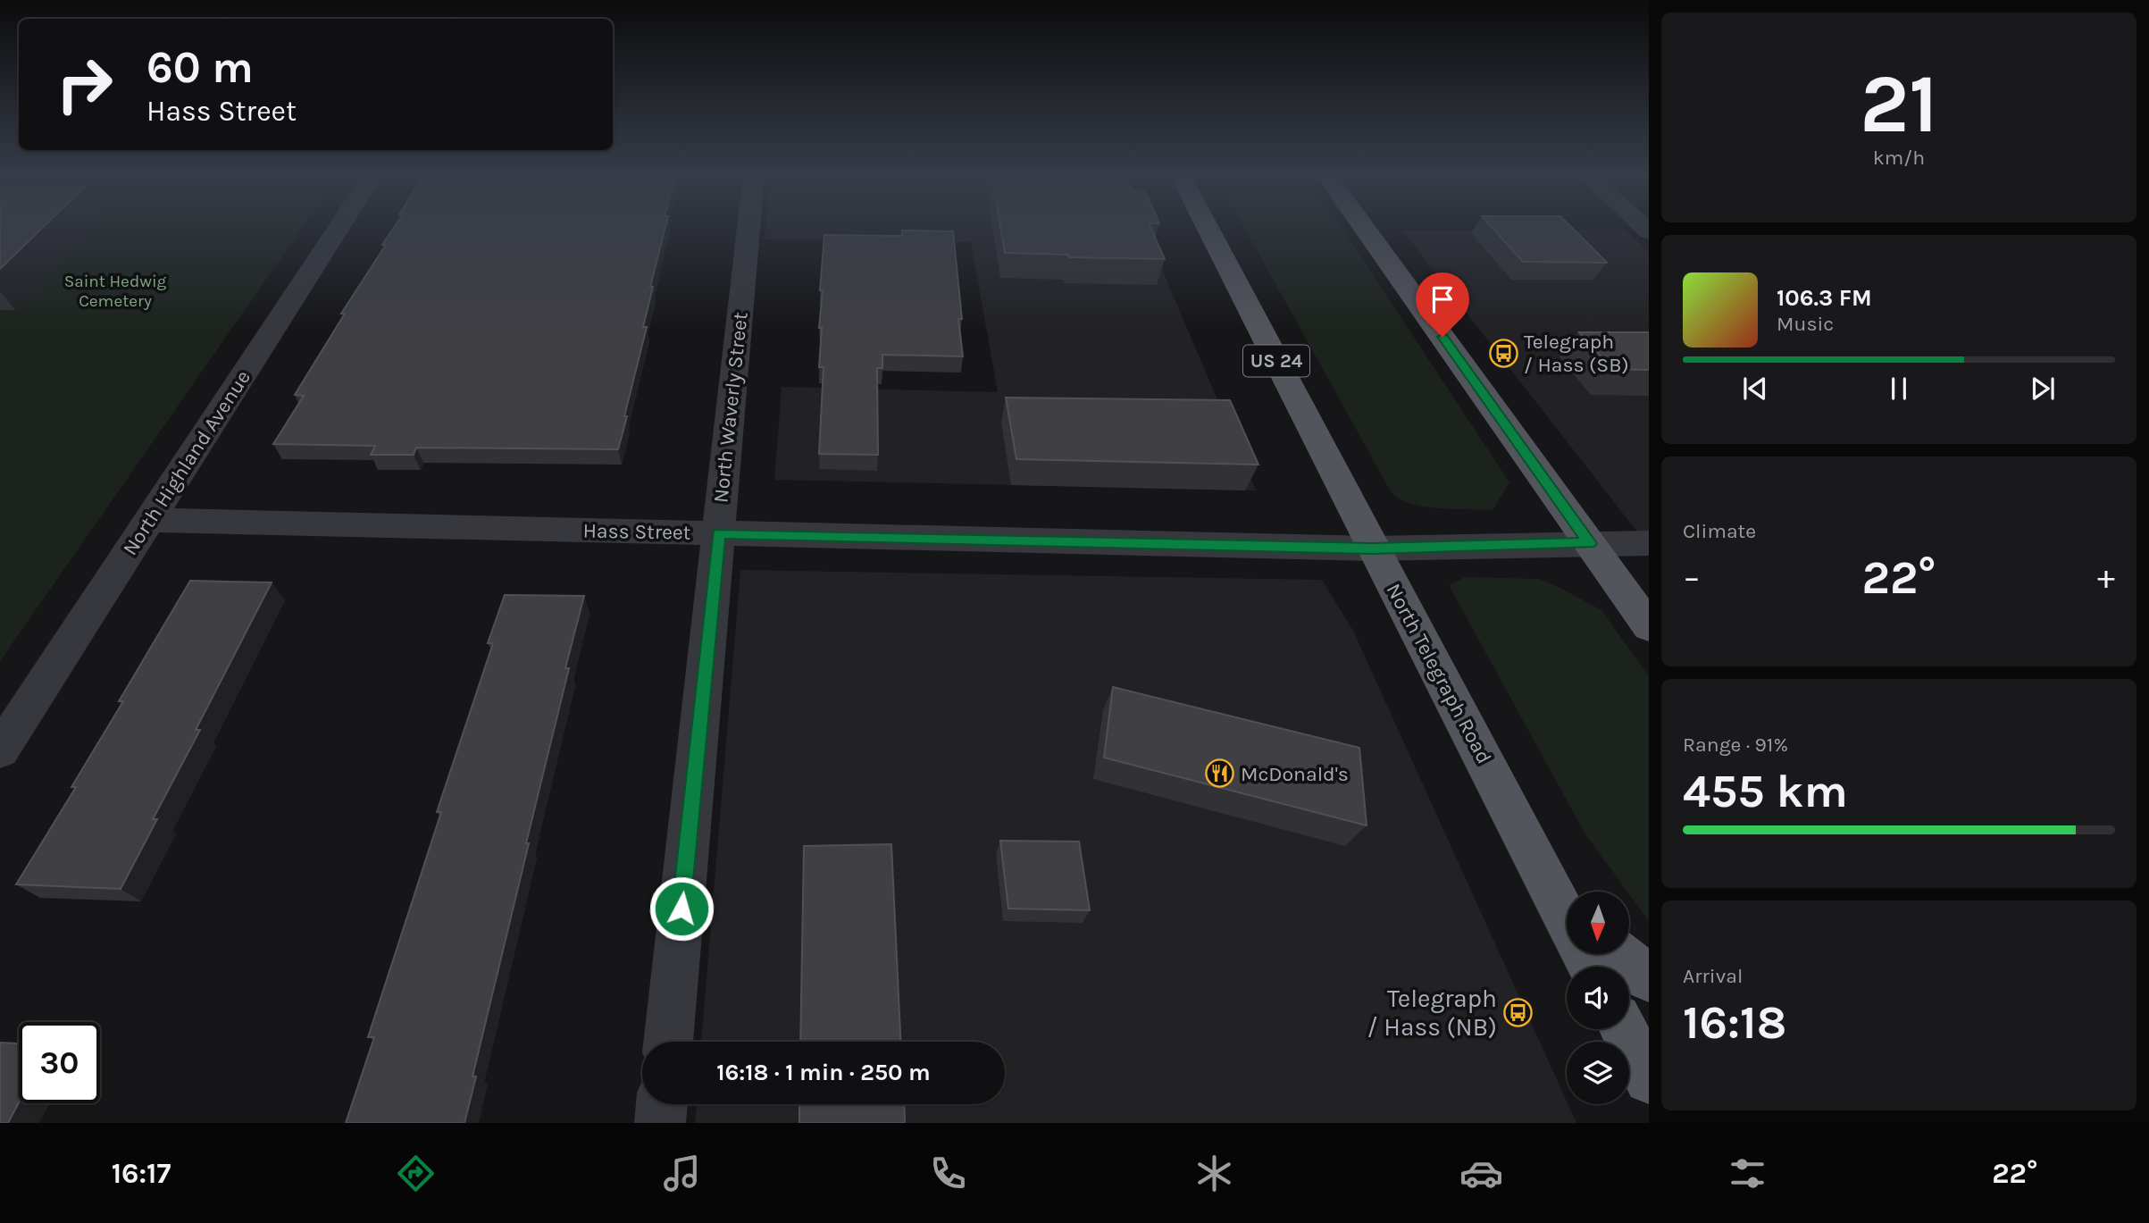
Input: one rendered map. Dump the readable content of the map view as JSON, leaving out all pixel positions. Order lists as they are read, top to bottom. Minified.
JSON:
{"streets":{"main road":["US 24","North Telegraph Road"],"street":["North Waverly Street","North Highland Avenue","Hass Street"]},"crossings":[["North Waverly Street","Hass Street"],["North Highland Avenue","Hass Street"],["Hass Street","North Telegraph Road"]],"parks":["Saint Hedwig Cemetery"],"places":{"bus stop":["Telegraph / Hass (SB)","Telegraph / Hass (NB)"],"restaurant":["McDonald's"]},"north":"bottom","page":{"tile":[["21","km/h"],"Climate",["Range · 91%","455 km"],["Arrival","16:18"]],"turn":["60 m","Hass Street"],"song":["106.3 FM","Music"],"heat":["−","22°","+"],"limit":"30","trip":"16:18 · 1 min · 250 m","tabs":["16:17","22°"]}}
